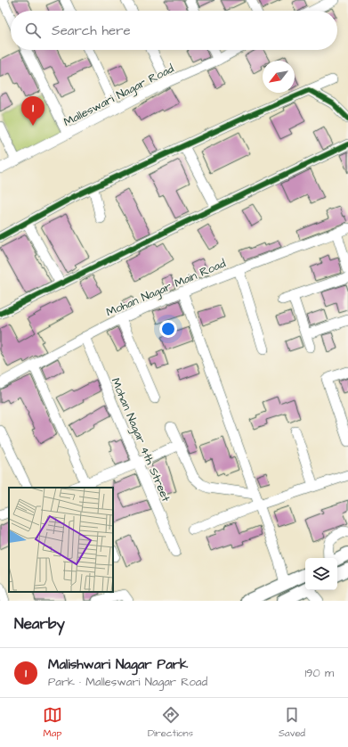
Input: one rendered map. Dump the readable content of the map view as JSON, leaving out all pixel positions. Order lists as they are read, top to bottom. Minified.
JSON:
{"streets":{"street":["Malleswari Nagar Road","Mohan Nagar Main Road","Mohan Nagar 4th Street"]},"crossings":[["Mohan Nagar Main Road","Mohan Nagar 4th Street"]],"north":"bottom left","page":{"search":"Search here","pins":"1","heading":"Nearby","list":[{"mark":"1","name":"Malishwari Nagar Park","note":"Park · Malleswari Nagar Road","value":"190 m"}],"nav":["Map","Directions","Saved"]}}
